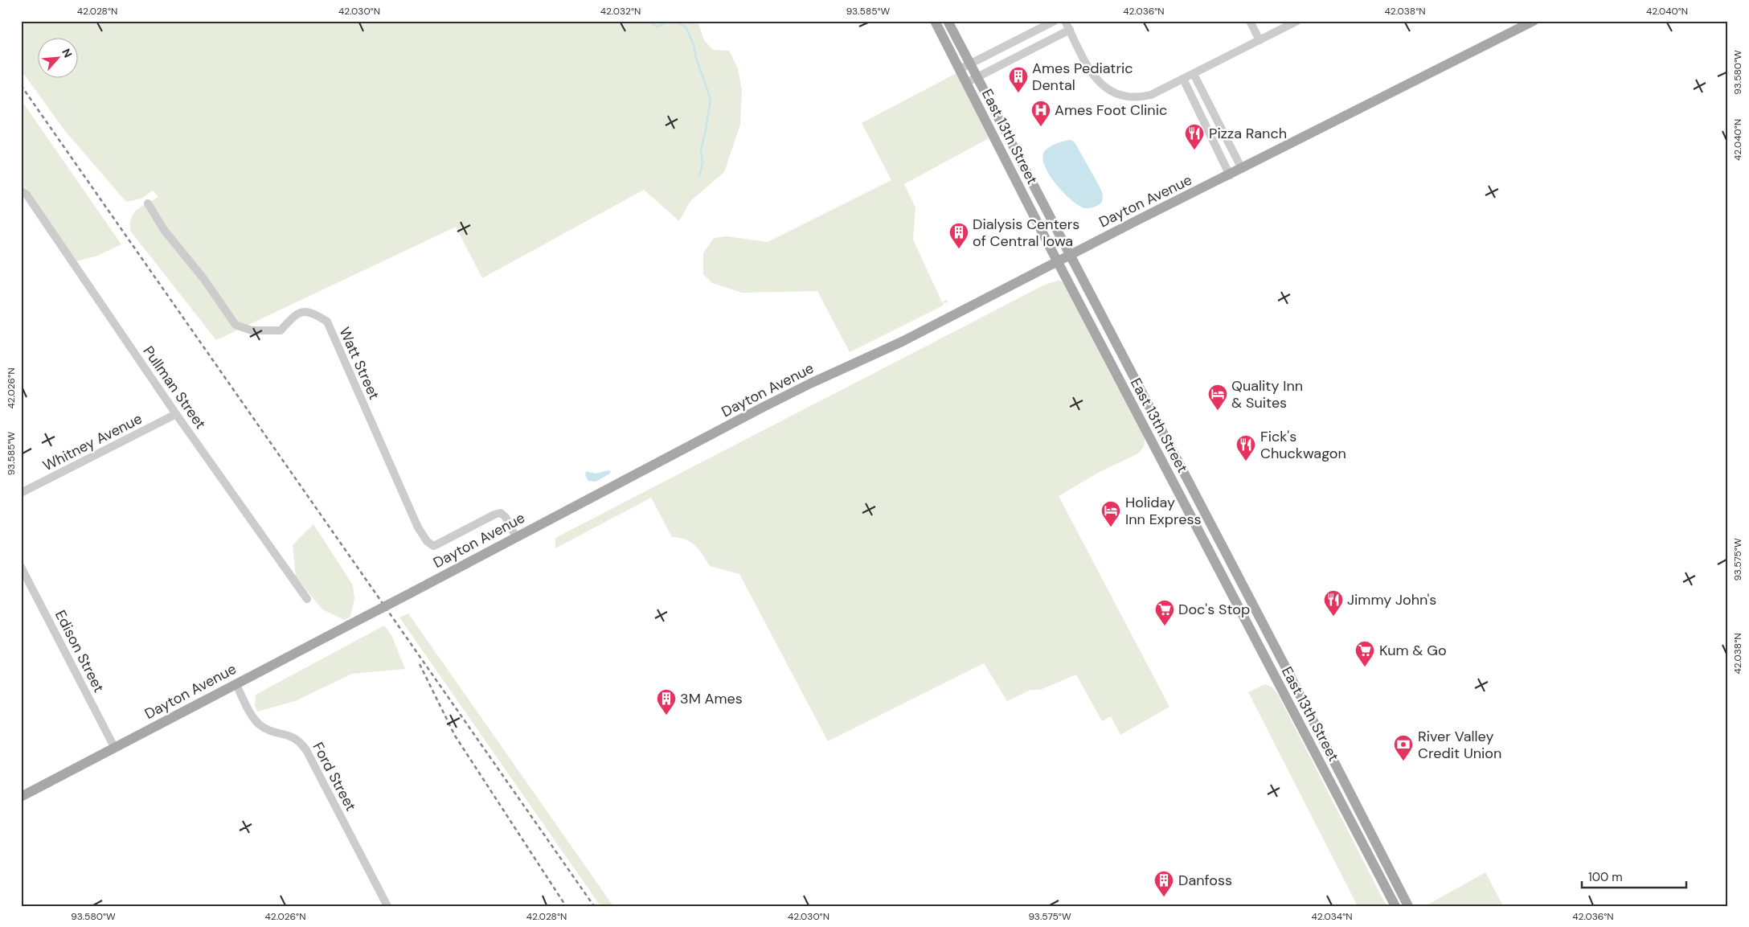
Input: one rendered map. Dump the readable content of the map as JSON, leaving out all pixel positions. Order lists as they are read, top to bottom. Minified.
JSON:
{"streets":{"main road":["East 13th Street","Dayton Avenue"],"street":["Watt Street","Pullman Street","Whitney Avenue","Edison Street","Ford Street"]},"crossings":[["East 13th Street","Dayton Avenue"],["Dayton Avenue","Watt Street"],["Dayton Avenue","Edison Street"],["Dayton Avenue","Ford Street"],["Pullman Street","Whitney Avenue"]],"places":{"building":["Ames Pediatric Dental","Dialysis Centers of Central Iowa","3M Ames","Danfoss"],"hospital":["Ames Foot Clinic"],"restaurant":["Pizza Ranch","Fick's Chuckwagon","Jimmy John's"],"hotel":["Quality Inn & Suites","Holiday Inn Express"],"supermarket":["Doc's Stop","Kum & Go"],"bank":["River Valley Credit Union"]},"scale_bar":"100 m","north":"top right","coordinates":["42.028°N","42.030°N","42.032°N","93.585°W","42.036°N","42.038°N","42.040°N","93.580°W","42.026°N","93.575°W","42.034°N"]}
